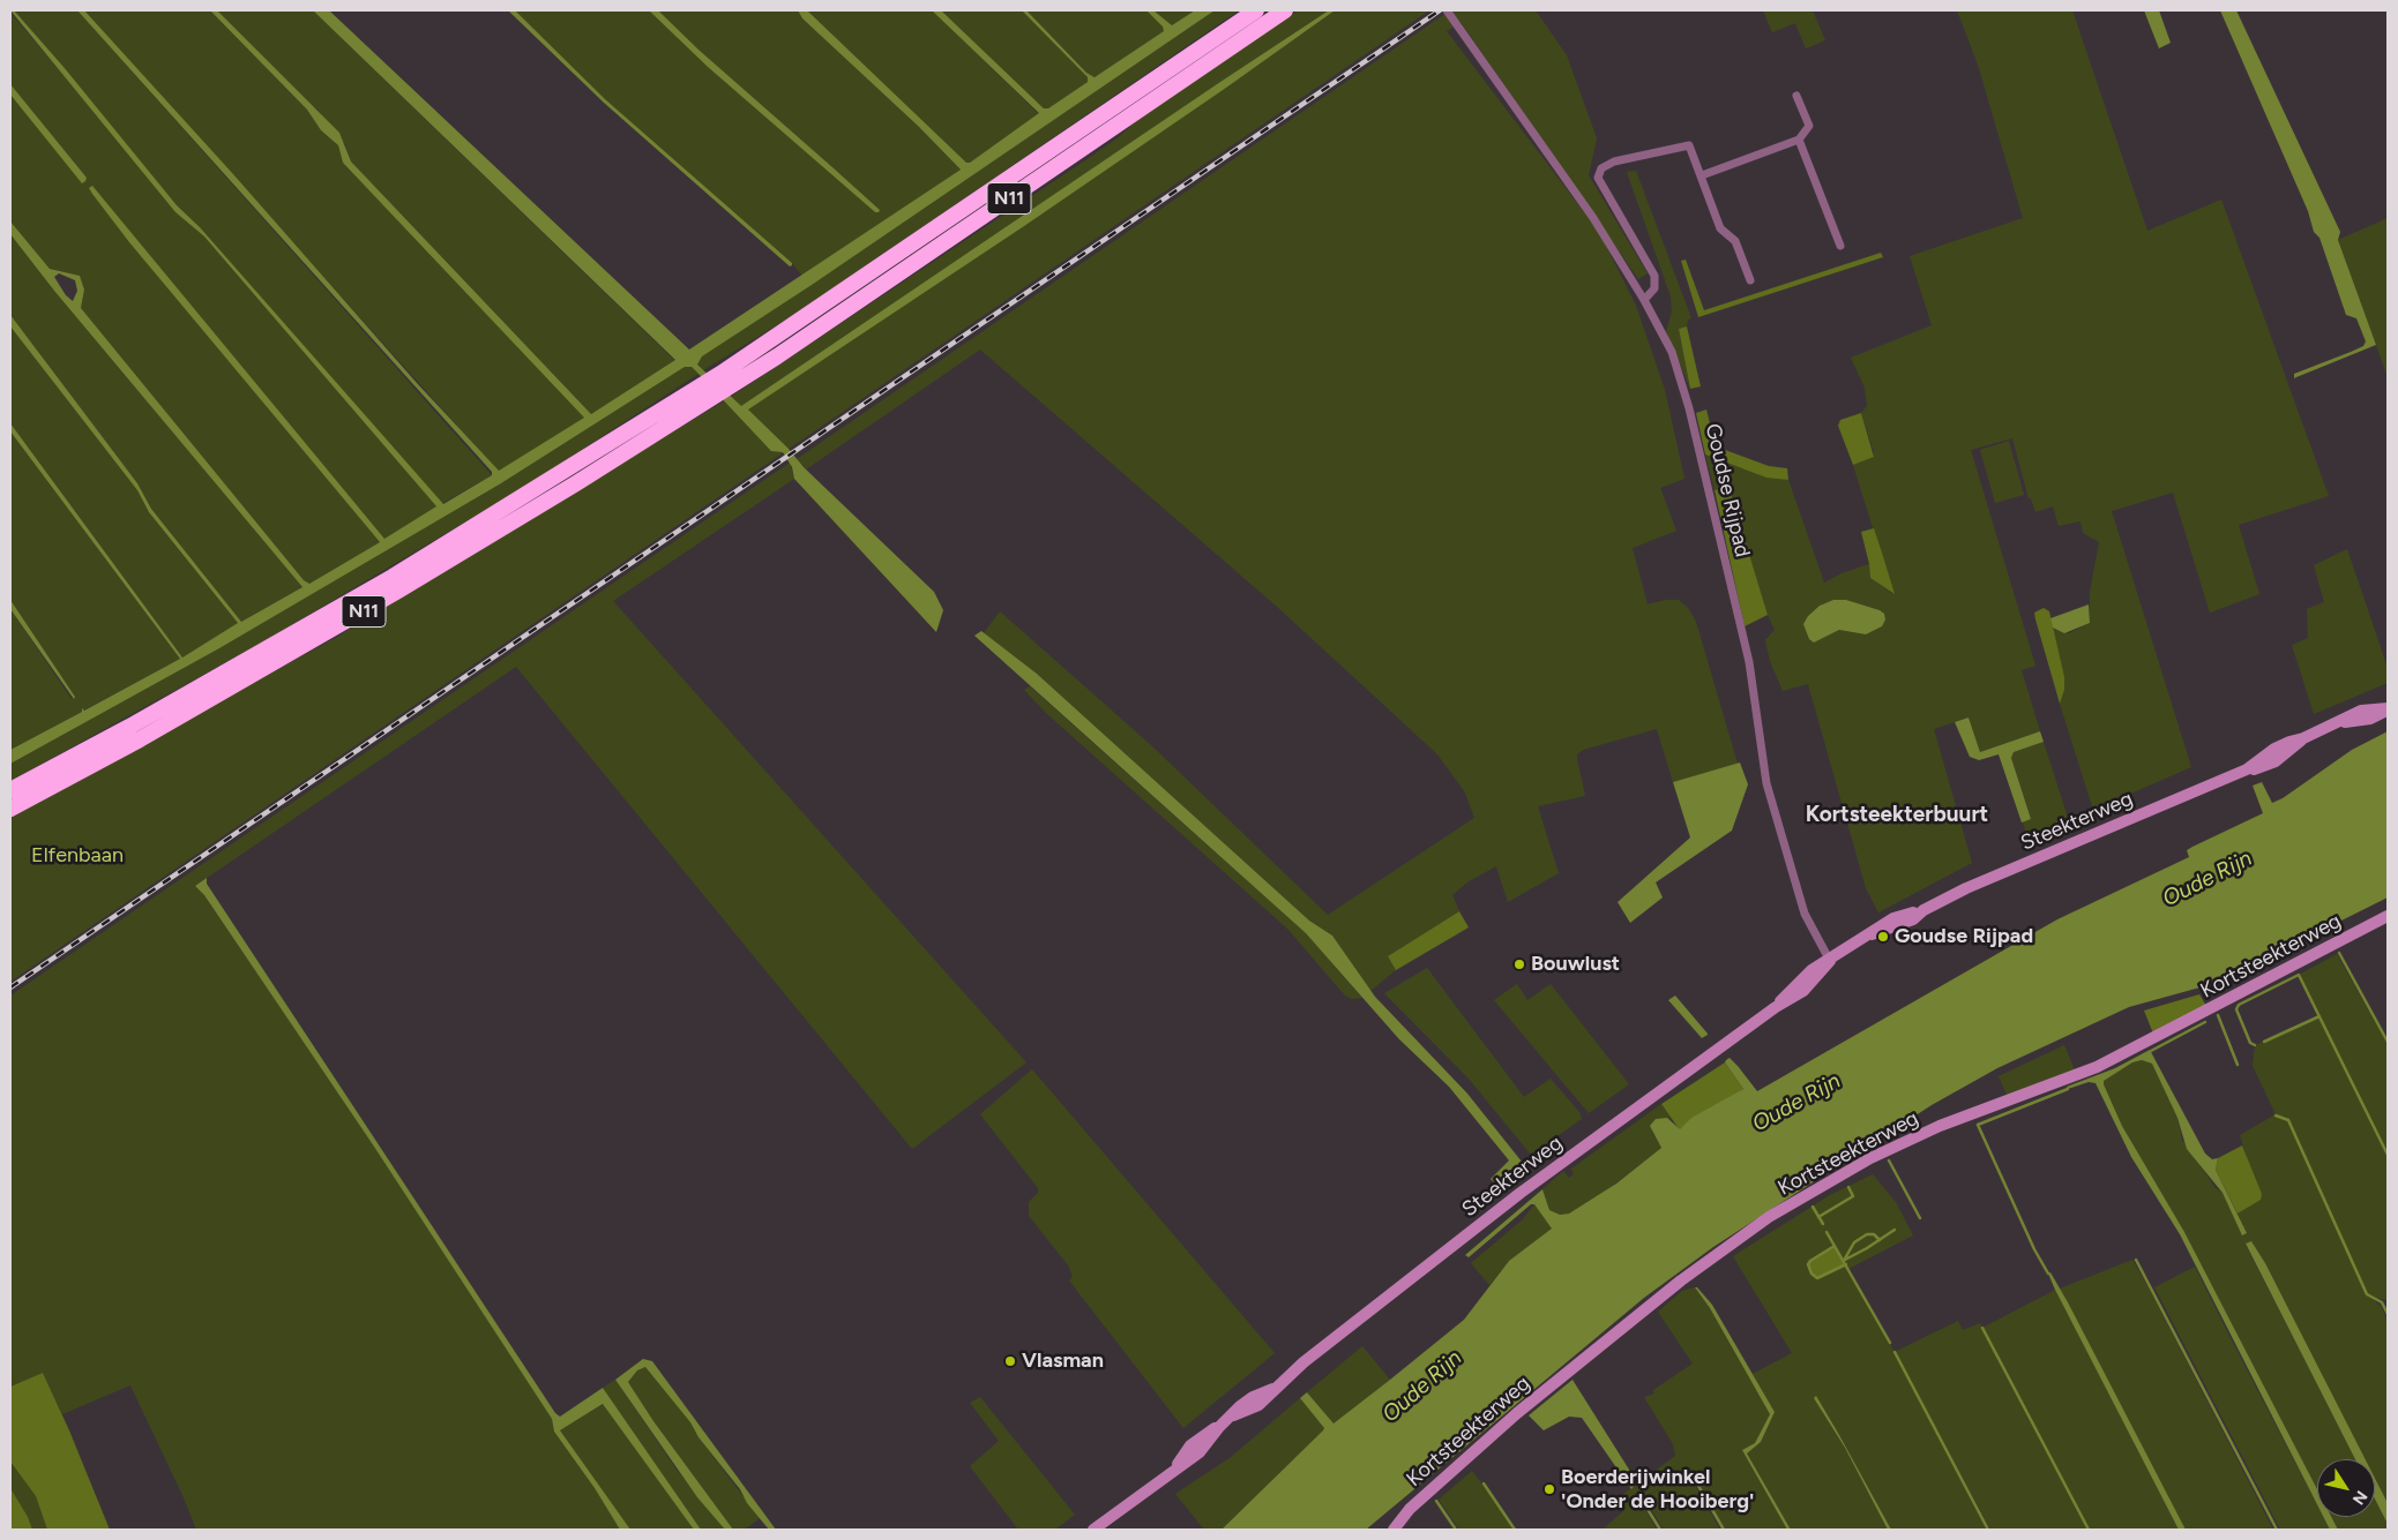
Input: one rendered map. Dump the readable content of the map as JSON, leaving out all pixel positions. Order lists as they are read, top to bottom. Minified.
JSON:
{"streets":{"highway":["N11"],"main road":["Steekterweg","Kortsteekterweg"],"street":["Goudse Rijpad"]},"crossings":[["Goudse Rijpad","Steekterweg"]],"districts":["Kortsteekterbuurt"],"water":["Oude Rijn"],"parks":["Elfenbaan"],"places":["Goudse Rijpad","Bouwlust","Vlasman","Boerderijwinkel 'Onder de Hooiberg'"],"north":"bottom right"}
